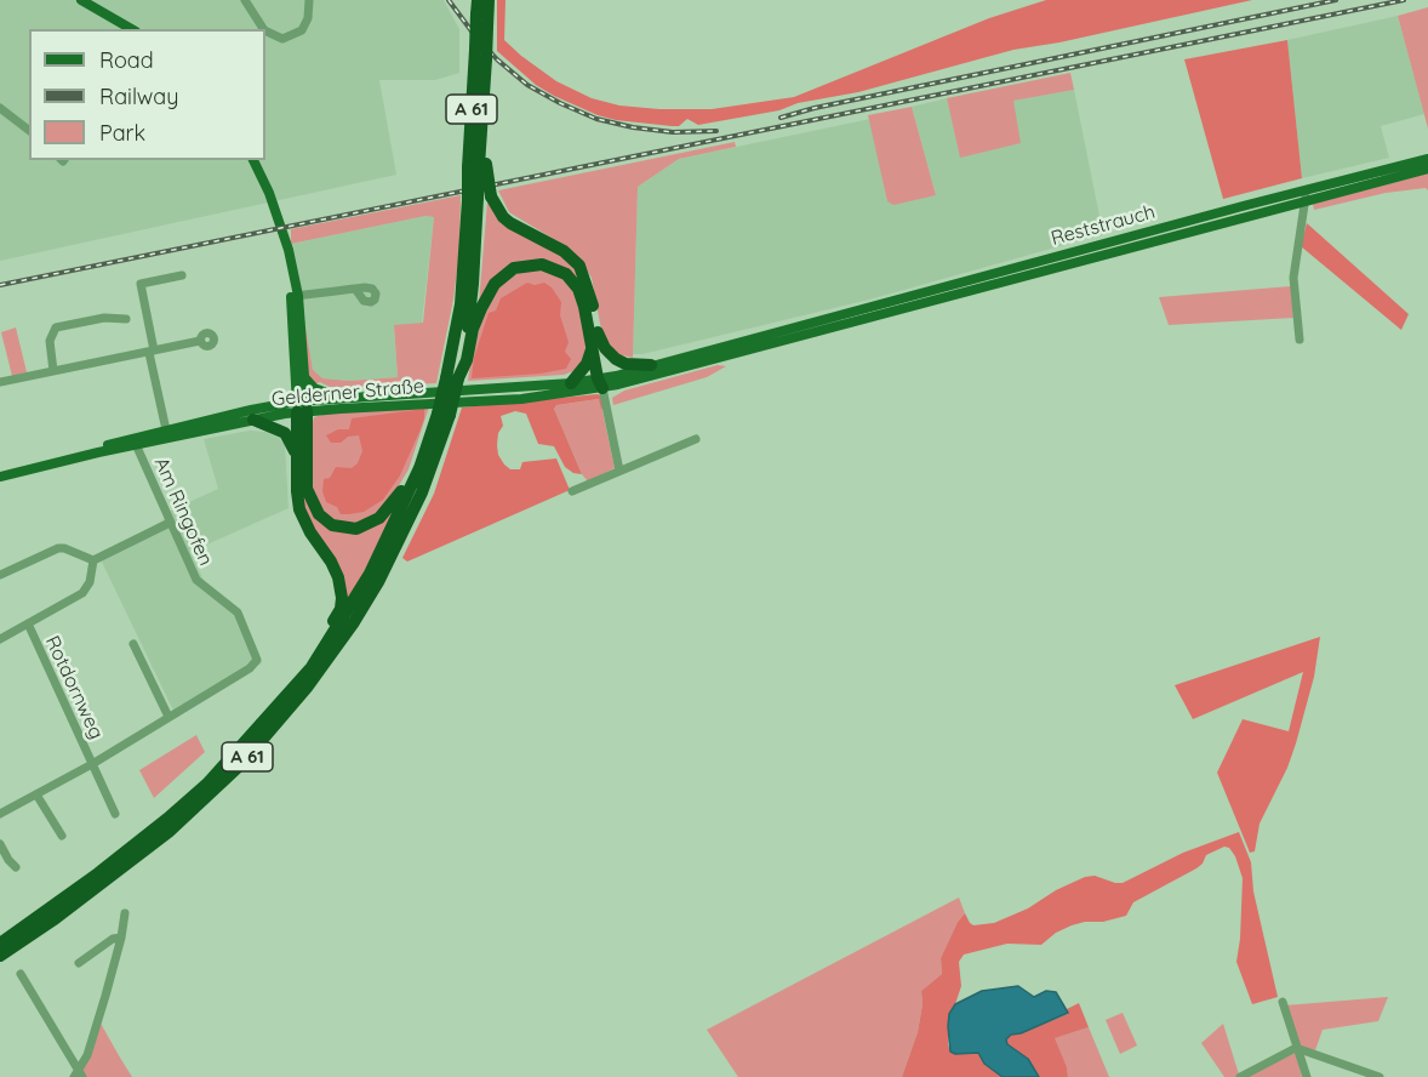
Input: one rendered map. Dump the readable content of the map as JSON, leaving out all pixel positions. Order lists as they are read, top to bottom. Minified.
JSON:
{"streets":{"highway":["A 61"],"main road":["Reststrauch","Gelderner Straße"],"street":["Am Ringofen","Rotdornweg"]},"crossings":[["Reststrauch","Gelderner Straße"],["Gelderner Straße","Am Ringofen"]],"legend":["Road","Railway","Park"]}
